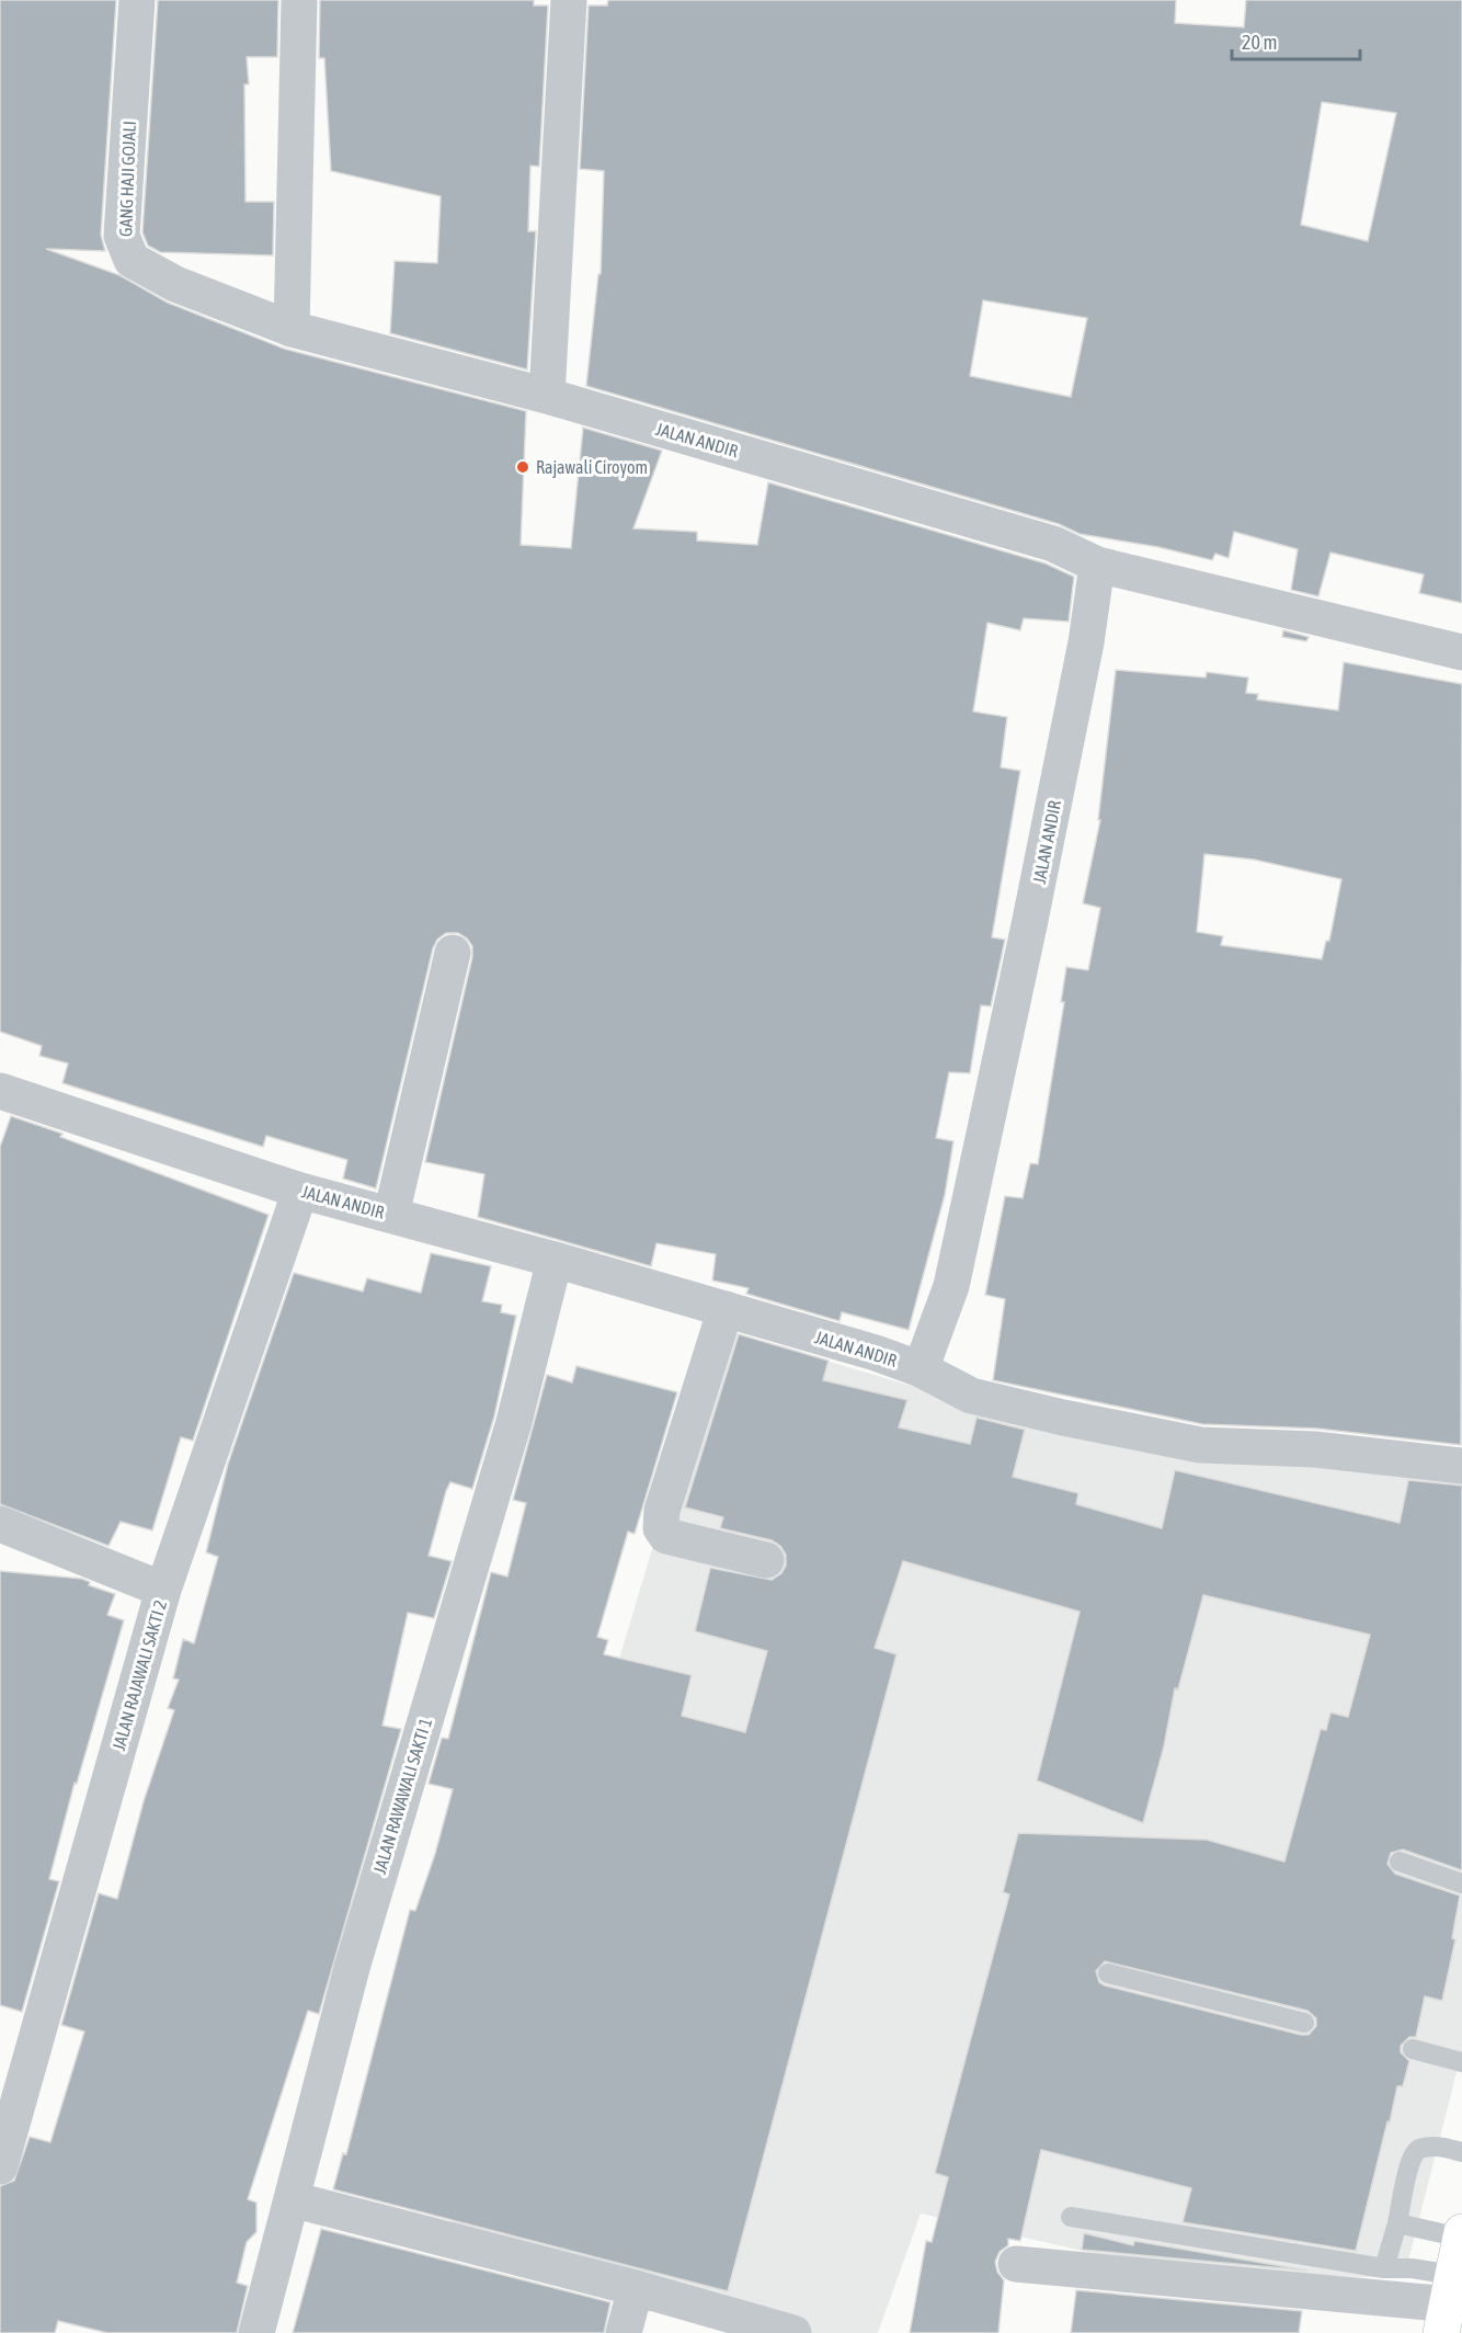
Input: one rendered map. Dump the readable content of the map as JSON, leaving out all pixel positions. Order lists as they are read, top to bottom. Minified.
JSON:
{"streets":{"street":["GANG HAJI GOJALI","JALAN ANDIR","JALAN RAJAWALI SAKTI 2","JALAN RAWAWALI SAKTI 1"]},"crossings":[["GANG HAJI GOJALI","JALAN ANDIR"],["JALAN ANDIR","JALAN RAJAWALI SAKTI 2"],["JALAN ANDIR","JALAN RAWAWALI SAKTI 1"]],"places":["Rajawali Ciroyom"],"scale_bar":"20 m"}
